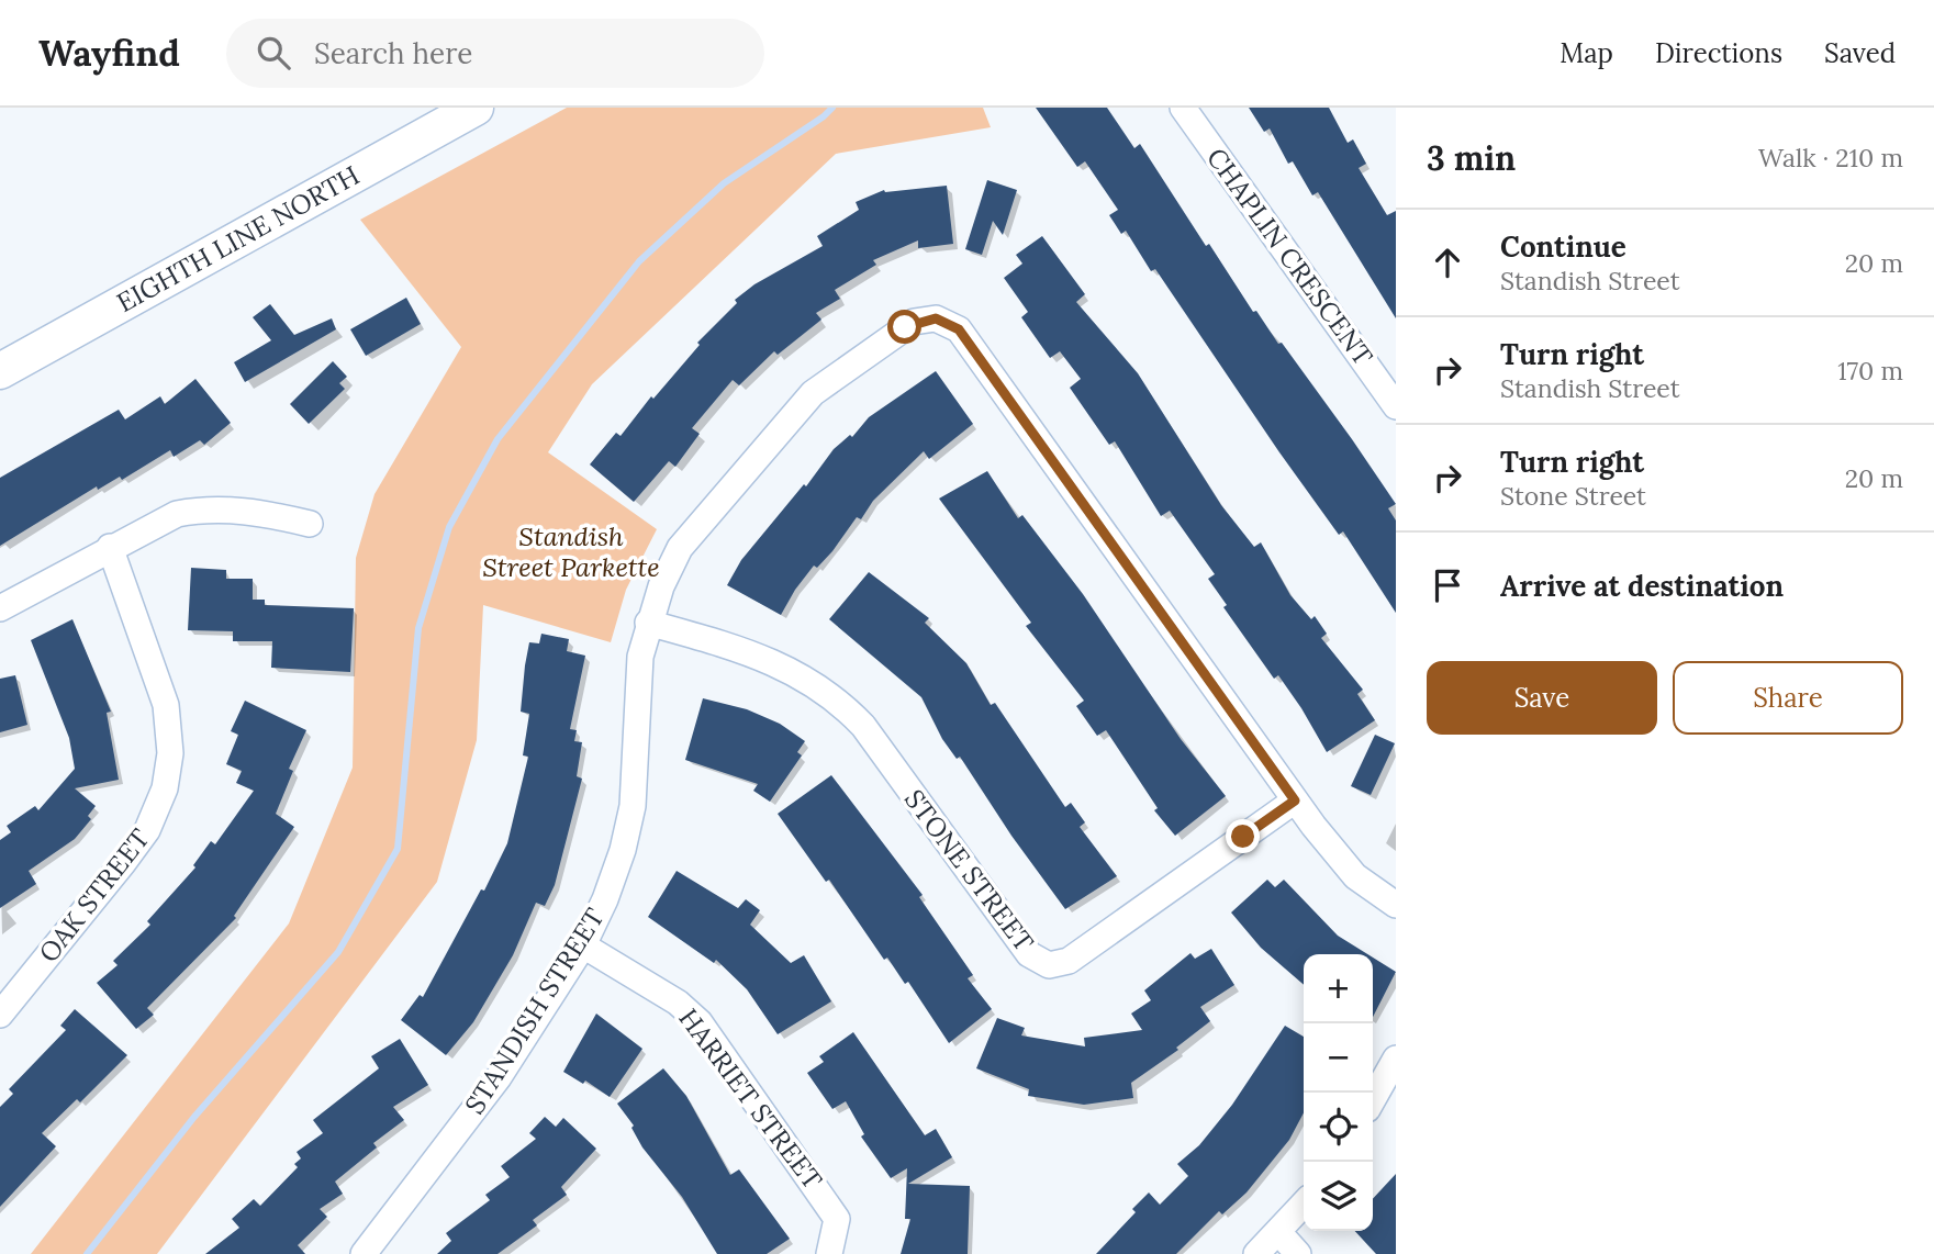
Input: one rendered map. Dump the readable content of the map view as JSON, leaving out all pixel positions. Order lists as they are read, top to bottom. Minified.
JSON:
{"streets":{"street":["EIGHTH LINE NORTH","CHAPLIN CRESCENT","STONE STREET","OAK STREET","STANDISH STREET","HARRIET STREET"]},"crossings":[["STONE STREET","STANDISH STREET"],["STANDISH STREET","HARRIET STREET"]],"parks":["Standish Street Parkette"],"page":{"header":"Wayfind","search":"Search here","nav":["Map","Directions","Saved"],"heading":["3 min","Walk · 210 m"],"list":[["Continue","Standish Street","20 m"],["Turn right","Standish Street","170 m"],["Turn right","Stone Street","20 m"],"Arrive at destination"],"buttons":["Save","Share"],"map_buttons":["+","−"]}}
